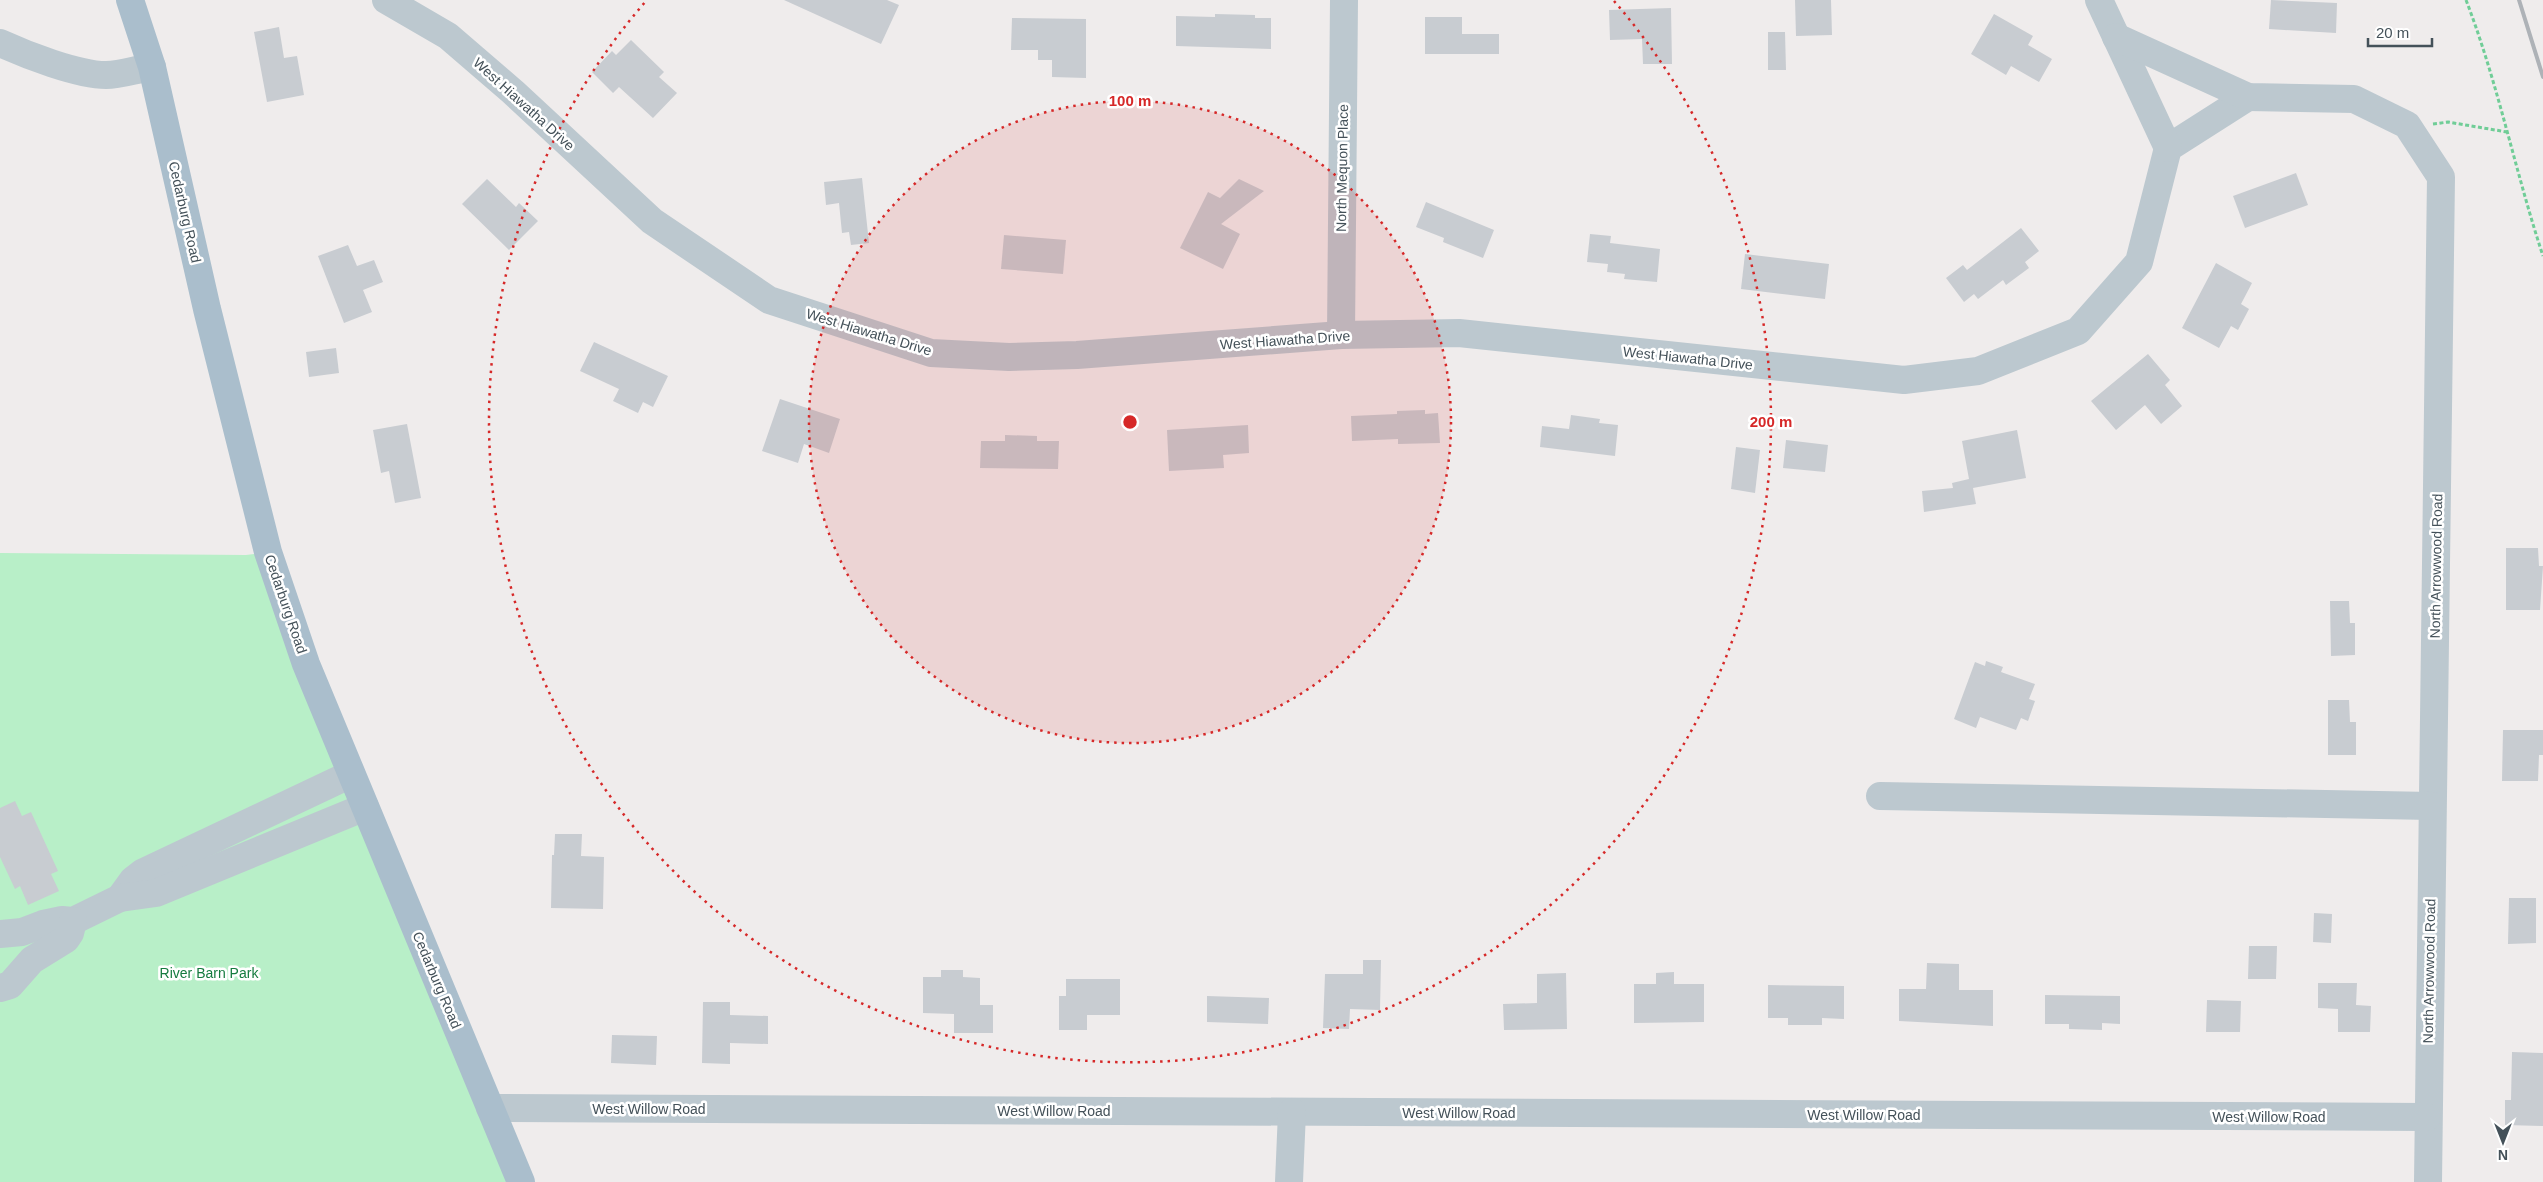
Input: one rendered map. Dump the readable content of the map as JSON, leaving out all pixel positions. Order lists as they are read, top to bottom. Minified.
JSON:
{"streets":{"main road":["Cedarburg Road"],"street":["West Hiawatha Drive","North Mequon Place","North Arrowwood Road","West Willow Road"]},"crossings":[["West Hiawatha Drive","North Mequon Place"],["Cedarburg Road","West Willow Road"],["North Arrowwood Road","West Willow Road"]],"parks":["River Barn Park"],"scale_bar":"20 m","north":"bottom","rings":["100 m","200 m"]}
